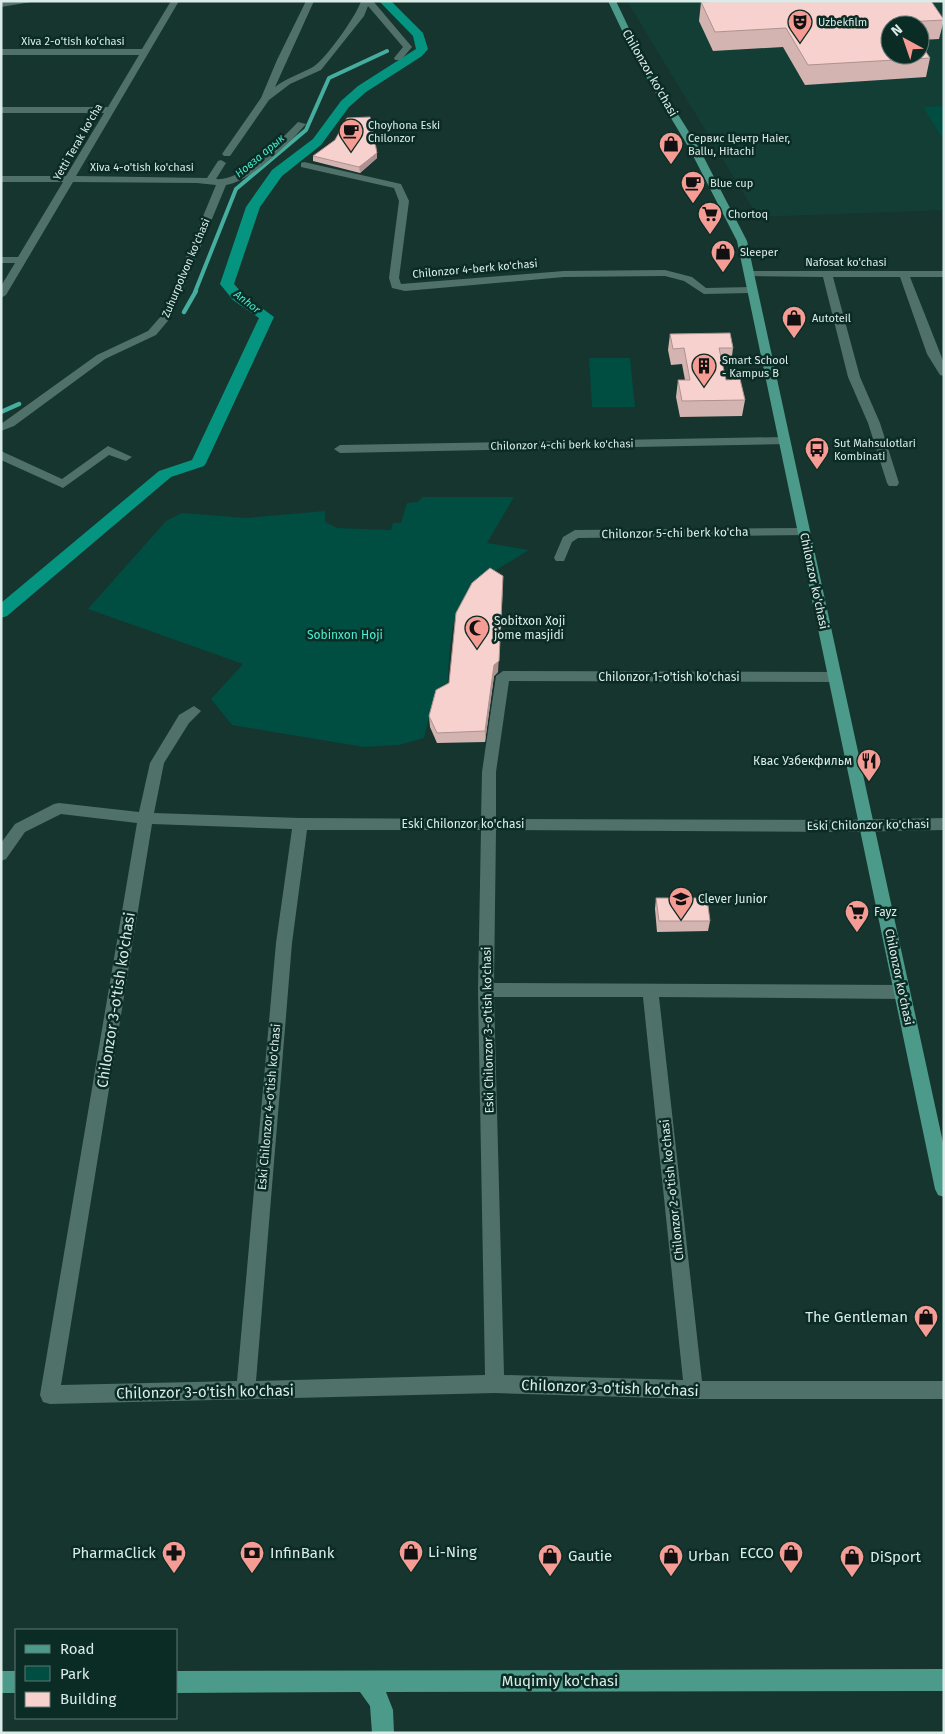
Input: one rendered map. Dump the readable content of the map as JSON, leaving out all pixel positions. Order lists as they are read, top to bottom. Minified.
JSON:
{"streets":{"main road":["Chilonzor ko'chasi","Muqimiy ko'chasi"],"street":["Xiva 2-o'tish ko'chasi","Yetti Terak ko'cha","Xiva 4-o'tish ko'chasi","Nafosat ko'chasi","Zuhurpolvon ko'chasi","Chilonzor 4-berk ko'chasi","Chilonzor 4-chi berk ko'chasi","Chilonzor 5-chi berk ko'cha","Chilonzor 1-o'tish ko'chasi","Eski Chilonzor ko'chasi","Chilonzor 3-o'tish ko'chasi","Eski Chilonzor 3-o'tish ko'chasi","Eski Chilonzor 4-o'tish ko'chasi","Chilonzor 2-o'tish ko'chasi"]},"crossings":[["Xiva 2-o'tish ko'chasi","Yetti Terak ko'cha"],["Chilonzor ko'chasi","Nafosat ko'chasi"],["Chilonzor ko'chasi","Chilonzor 4-berk ko'chasi"],["Chilonzor ko'chasi","Chilonzor 4-chi berk ko'chasi"],["Chilonzor ko'chasi","Chilonzor 5-chi berk ko'cha"],["Chilonzor ko'chasi","Chilonzor 1-o'tish ko'chasi"],["Chilonzor ko'chasi","Eski Chilonzor ko'chasi"],["Yetti Terak ko'cha","Xiva 4-o'tish ko'chasi"],["Xiva 4-o'tish ko'chasi","Zuhurpolvon ko'chasi"],["Chilonzor 1-o'tish ko'chasi","Eski Chilonzor 3-o'tish ko'chasi"],["Eski Chilonzor ko'chasi","Chilonzor 3-o'tish ko'chasi"],["Eski Chilonzor ko'chasi","Eski Chilonzor 3-o'tish ko'chasi"],["Eski Chilonzor ko'chasi","Eski Chilonzor 4-o'tish ko'chasi"],["Chilonzor 3-o'tish ko'chasi","Eski Chilonzor 3-o'tish ko'chasi"],["Chilonzor 3-o'tish ko'chasi","Eski Chilonzor 4-o'tish ko'chasi"],["Chilonzor 3-o'tish ko'chasi","Chilonzor 2-o'tish ko'chasi"]],"water":["Новза арык","Anhor"],"parks":["Sobinxon Hoji"],"places":{"theatre":["Uzbekfilm"],"cafe":["Choyhona Eski Chilonzor","Blue cup"],"shop":["Сервис Центр Haier, Ballu, Hitachi","Sleeper","Autoteil","The Gentleman","Li-Ning","ECCO","Gautie","Urban","DiSport"],"supermarket":["Chortoq","Fayz"],"building":["Smart School - Kampus B"],"bus stop":["Sut Mahsulotlari Kombinati"],"mosque":["Sobitxon Xoji jome masjidi"],"restaurant":["Квас Узбекфильм"],"school or university":["Clever Junior"],"pharmacy":["PharmaClick"],"bank":["InfinBank"]},"legend":["Road","Park","Building"],"north":"top left"}
